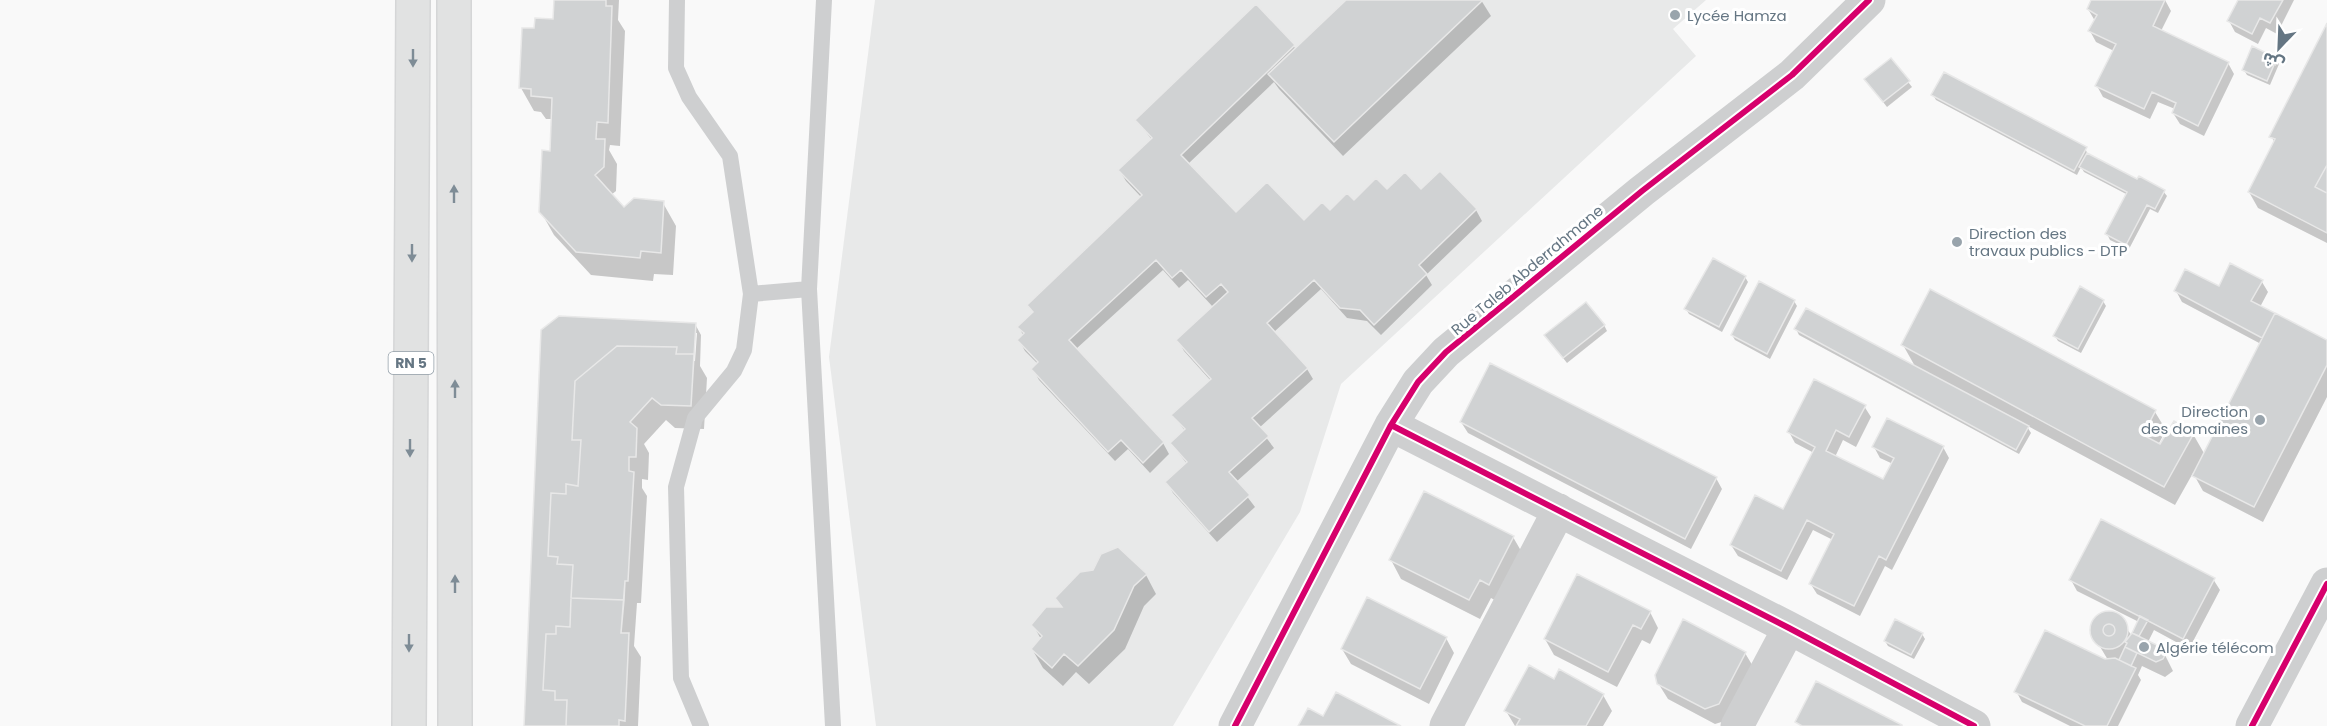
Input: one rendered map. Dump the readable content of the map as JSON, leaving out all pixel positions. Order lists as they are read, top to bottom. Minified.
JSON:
{"streets":{"main road":["RN 5"],"street":["Rue Taleb Abderrahmane"]},"places":["Lycée Hamza","Direction des travaux publics - DTP","Direction des domaines","Algérie télécom"],"north":"bottom left"}
